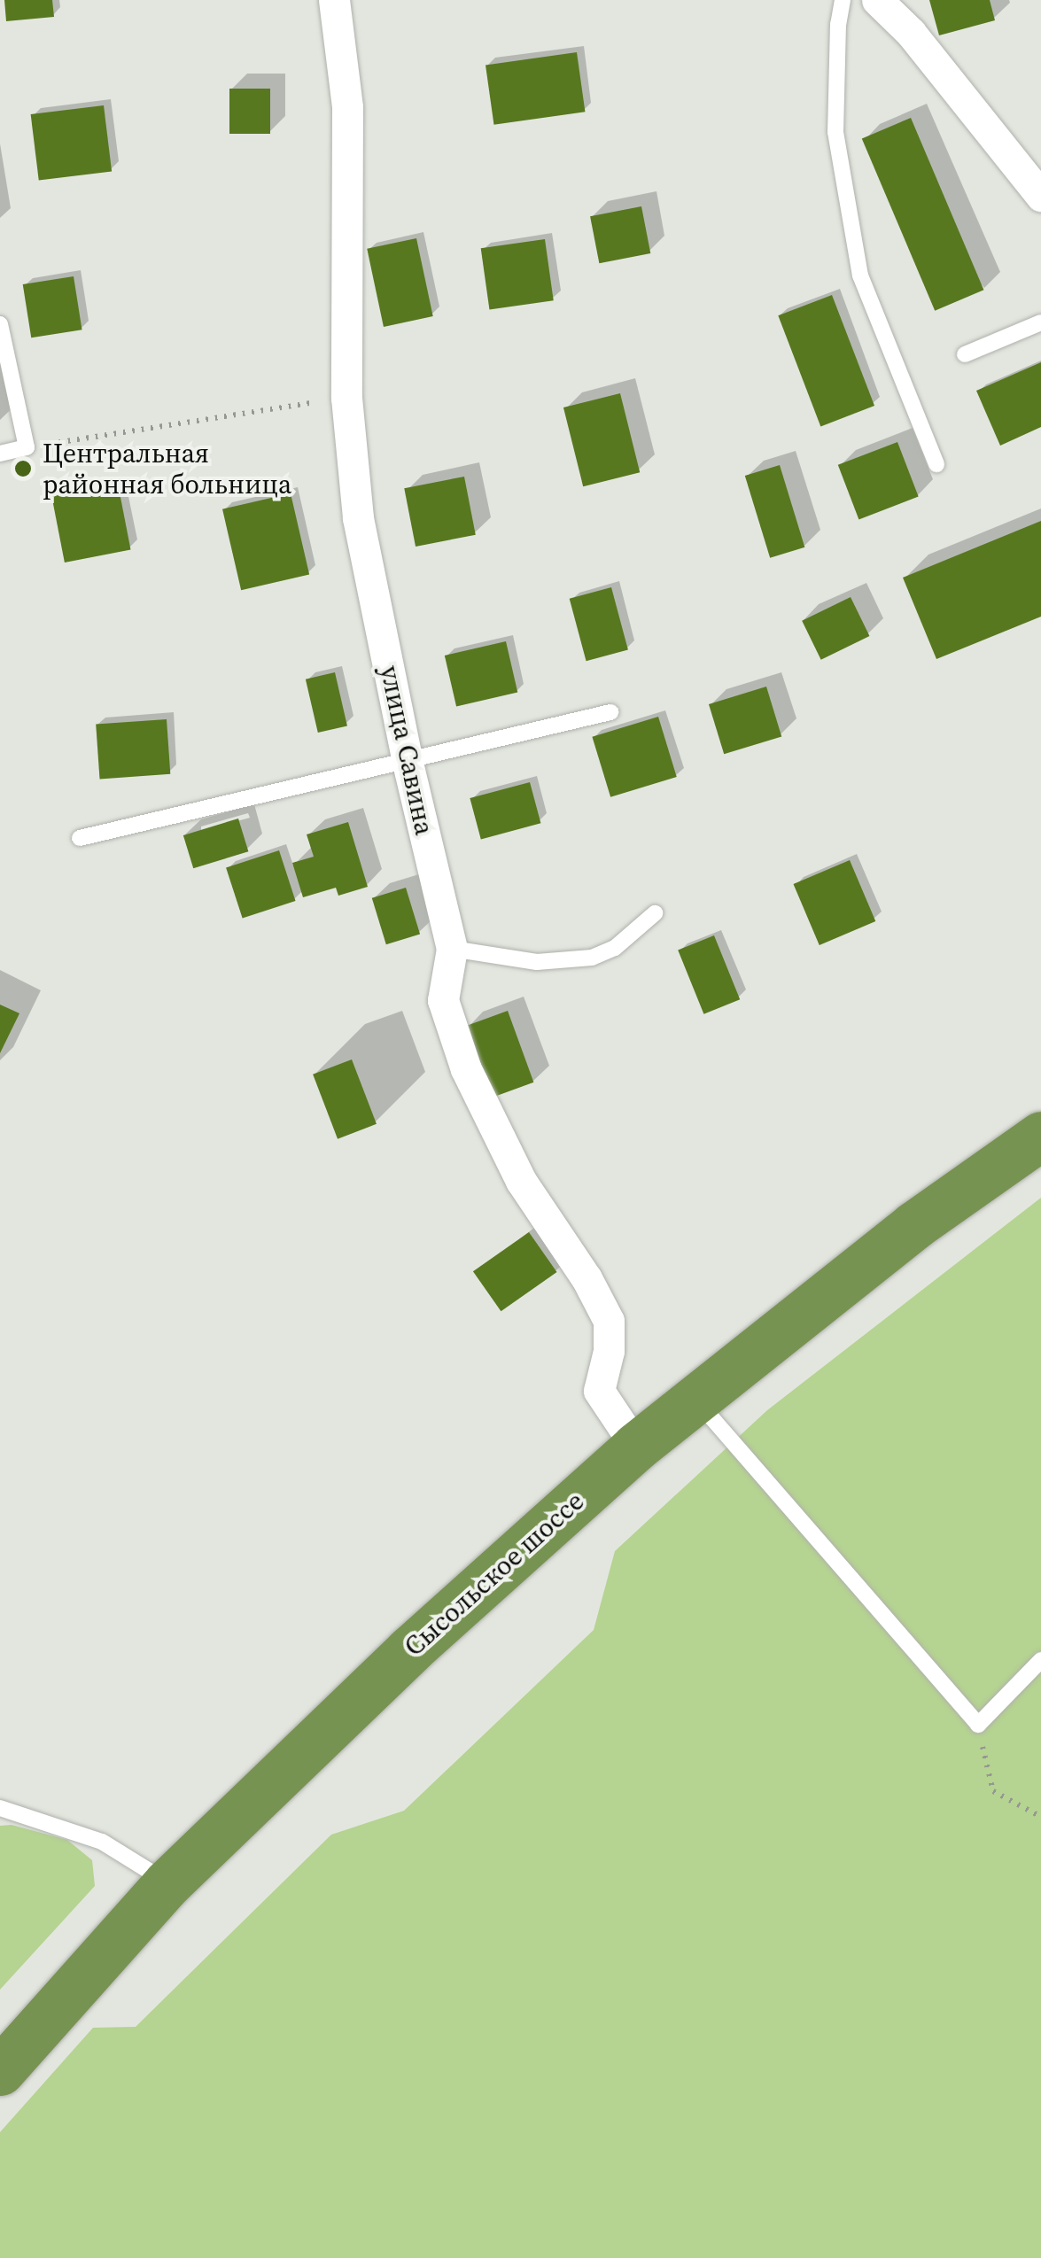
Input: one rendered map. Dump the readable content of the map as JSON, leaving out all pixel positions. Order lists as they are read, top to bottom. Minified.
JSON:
{"streets":{"highway":["Сысольское шоссе"],"street":["улица Савина"]},"crossings":[["улица Савина","Сысольское шоссе"]],"places":["Центральная районная больница"]}
